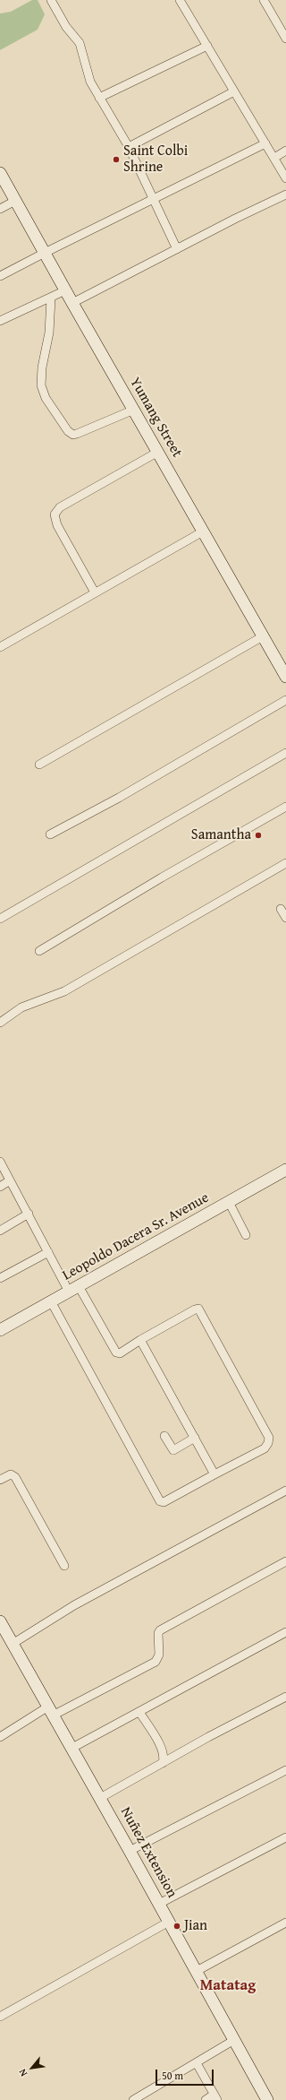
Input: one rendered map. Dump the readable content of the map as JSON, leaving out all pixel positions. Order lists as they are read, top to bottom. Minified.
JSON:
{"streets":{"main road":["Yumang Street","Leopoldo Dacera Sr. Avenue","Nuñez Extension"]},"districts":["Matatag"],"places":["Saint Colbi Shrine","Samantha","Jian"],"scale_bar":"50 m","north":"bottom left"}
